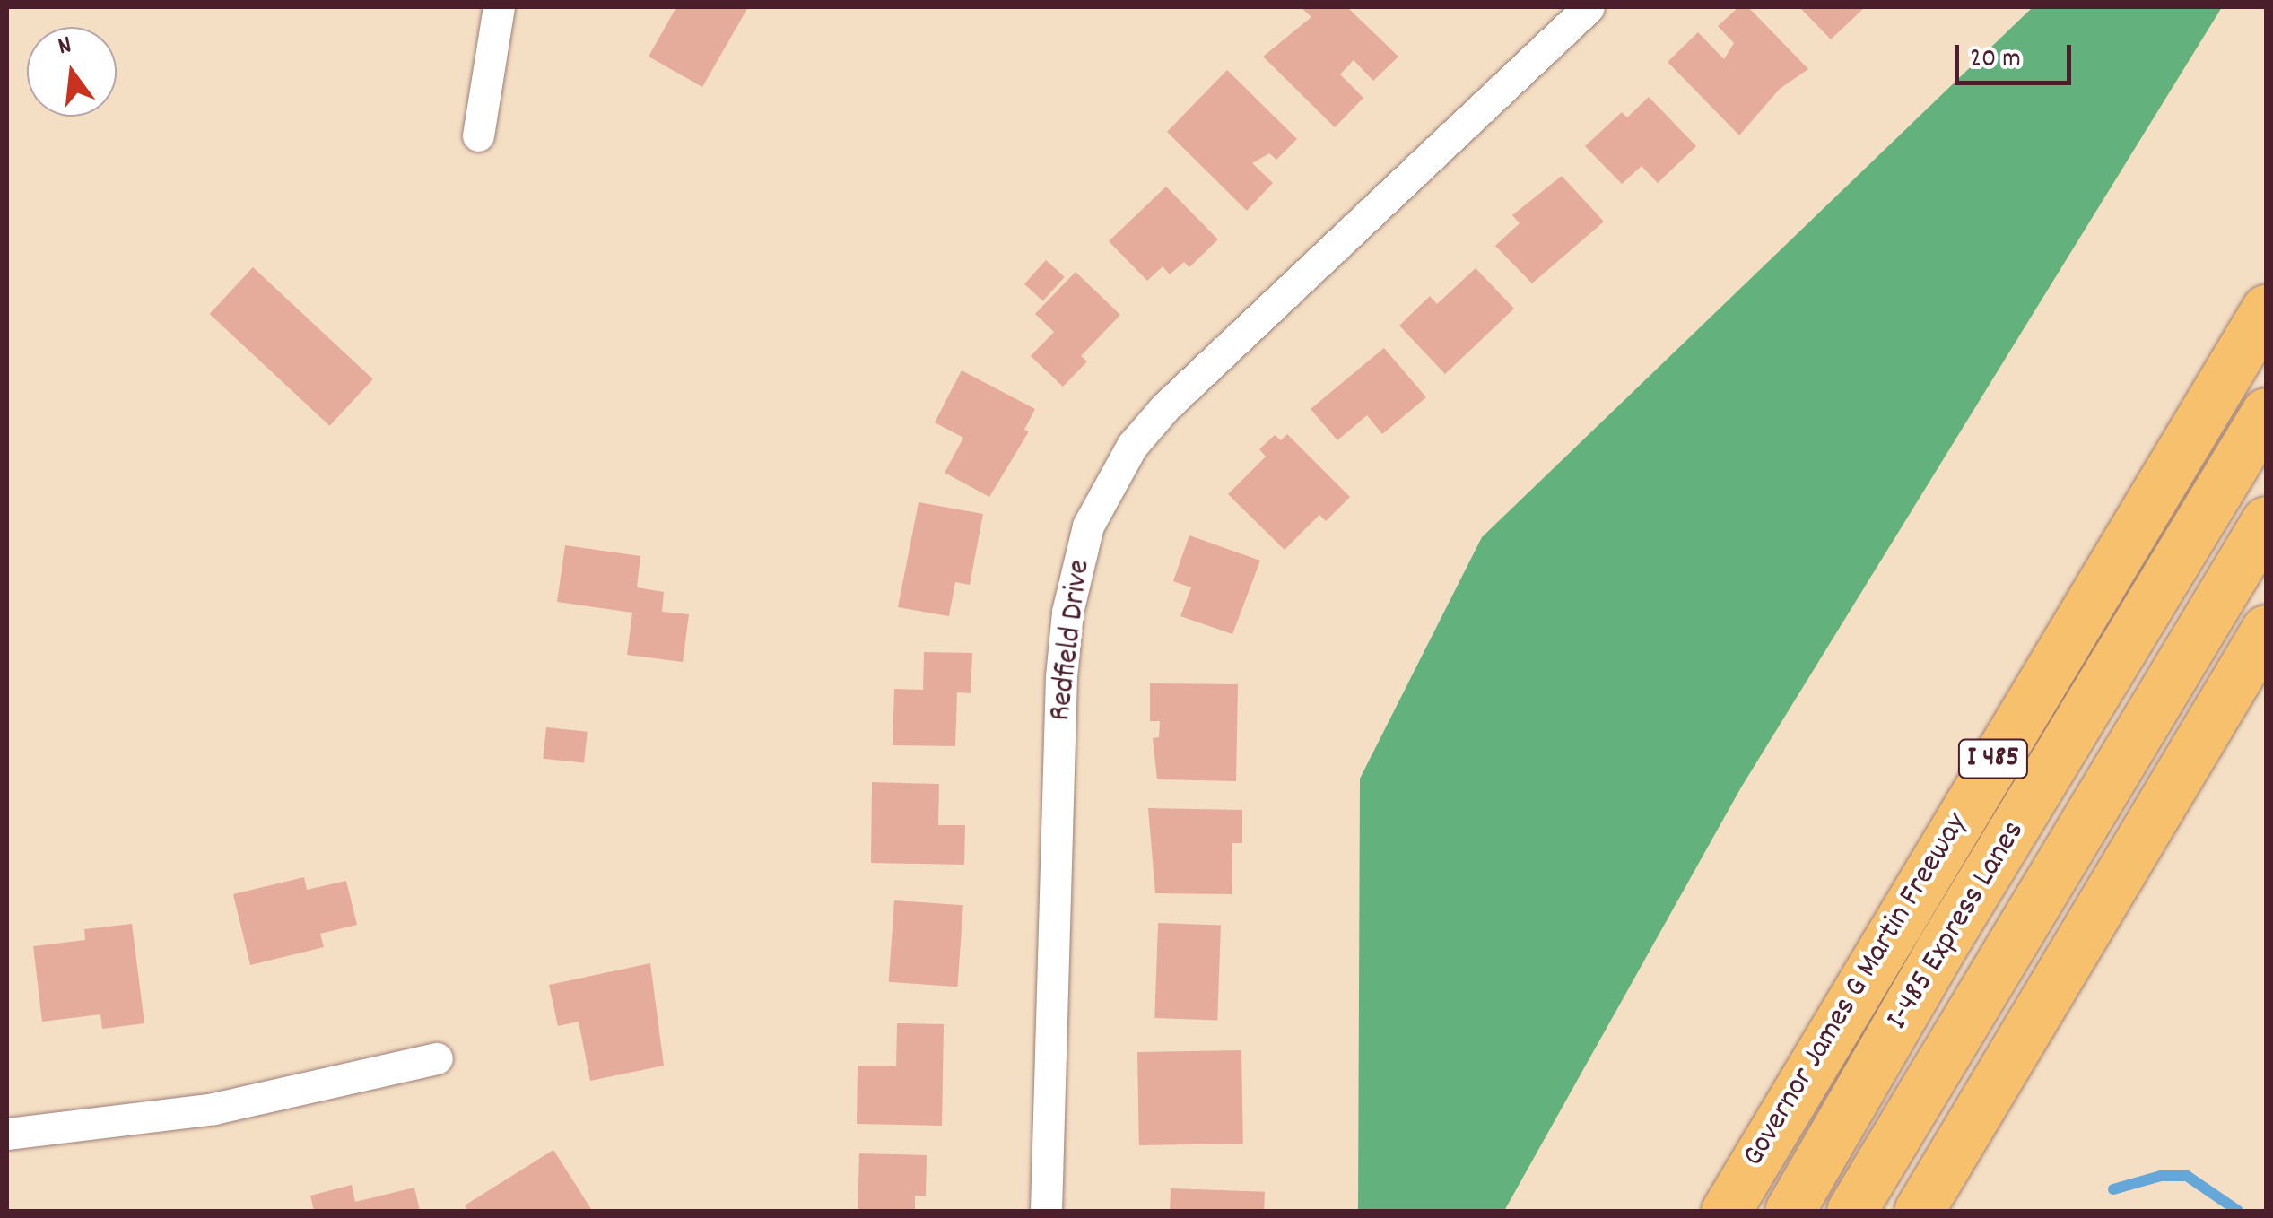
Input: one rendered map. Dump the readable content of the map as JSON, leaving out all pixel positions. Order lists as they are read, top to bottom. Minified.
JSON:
{"streets":{"highway":["I 485","I-485 Express Lanes","Governor James G Martin Freeway"],"street":["Redfield Drive"]},"scale_bar":"20 m","north":"top"}
